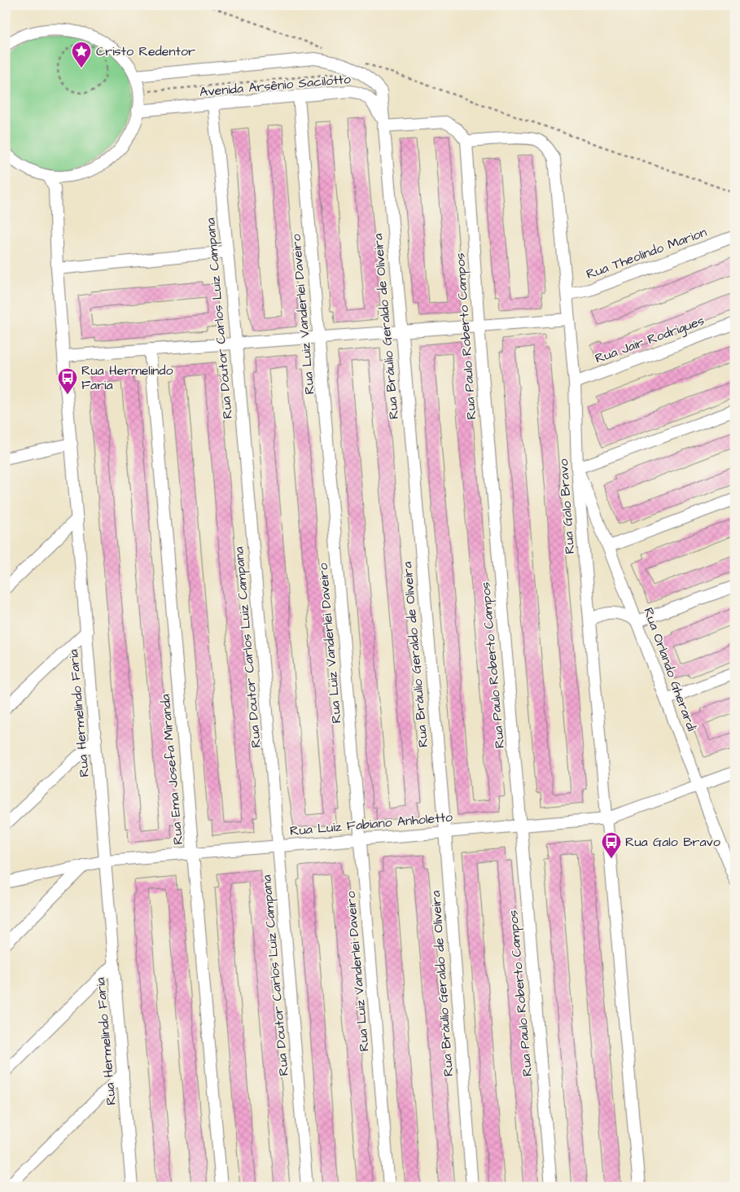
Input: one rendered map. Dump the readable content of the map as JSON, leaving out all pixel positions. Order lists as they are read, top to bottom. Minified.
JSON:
{"streets":{"street":["Avenida Arsênio Sacilotto","Rua Theolindo Marion","Rua Luiz Vanderlei Daveiro","Rua Doutor Carlos Luiz Campana","Rua Bráulio Geraldo de Oliveira","Rua Paulo Roberto Campos","Rua Jair Rodrigues","Rua Galo Bravo","Rua Orlando Gherardi","Rua Hermelindo Faria","Rua Ema Josefa Miranda","Rua Luiz Fabiano Anholetto"]},"crossings":[["Avenida Arsênio Sacilotto","Rua Luiz Vanderlei Daveiro"],["Avenida Arsênio Sacilotto","Rua Doutor Carlos Luiz Campana"],["Avenida Arsênio Sacilotto","Rua Bráulio Geraldo de Oliveira"],["Rua Theolindo Marion","Rua Galo Bravo"],["Rua Luiz Vanderlei Daveiro","Rua Luiz Fabiano Anholetto"],["Rua Doutor Carlos Luiz Campana","Rua Luiz Fabiano Anholetto"],["Rua Bráulio Geraldo de Oliveira","Rua Luiz Fabiano Anholetto"],["Rua Paulo Roberto Campos","Rua Galo Bravo"],["Rua Paulo Roberto Campos","Rua Luiz Fabiano Anholetto"],["Rua Jair Rodrigues","Rua Galo Bravo"],["Rua Galo Bravo","Rua Orlando Gherardi"],["Rua Galo Bravo","Rua Luiz Fabiano Anholetto"],["Rua Orlando Gherardi","Rua Luiz Fabiano Anholetto"],["Rua Hermelindo Faria","Rua Luiz Fabiano Anholetto"],["Rua Ema Josefa Miranda","Rua Luiz Fabiano Anholetto"]],"places":{"place":["Cristo Redentor"],"bus stop":["Rua Hermelindo Faria","Rua Galo Bravo"]}}
